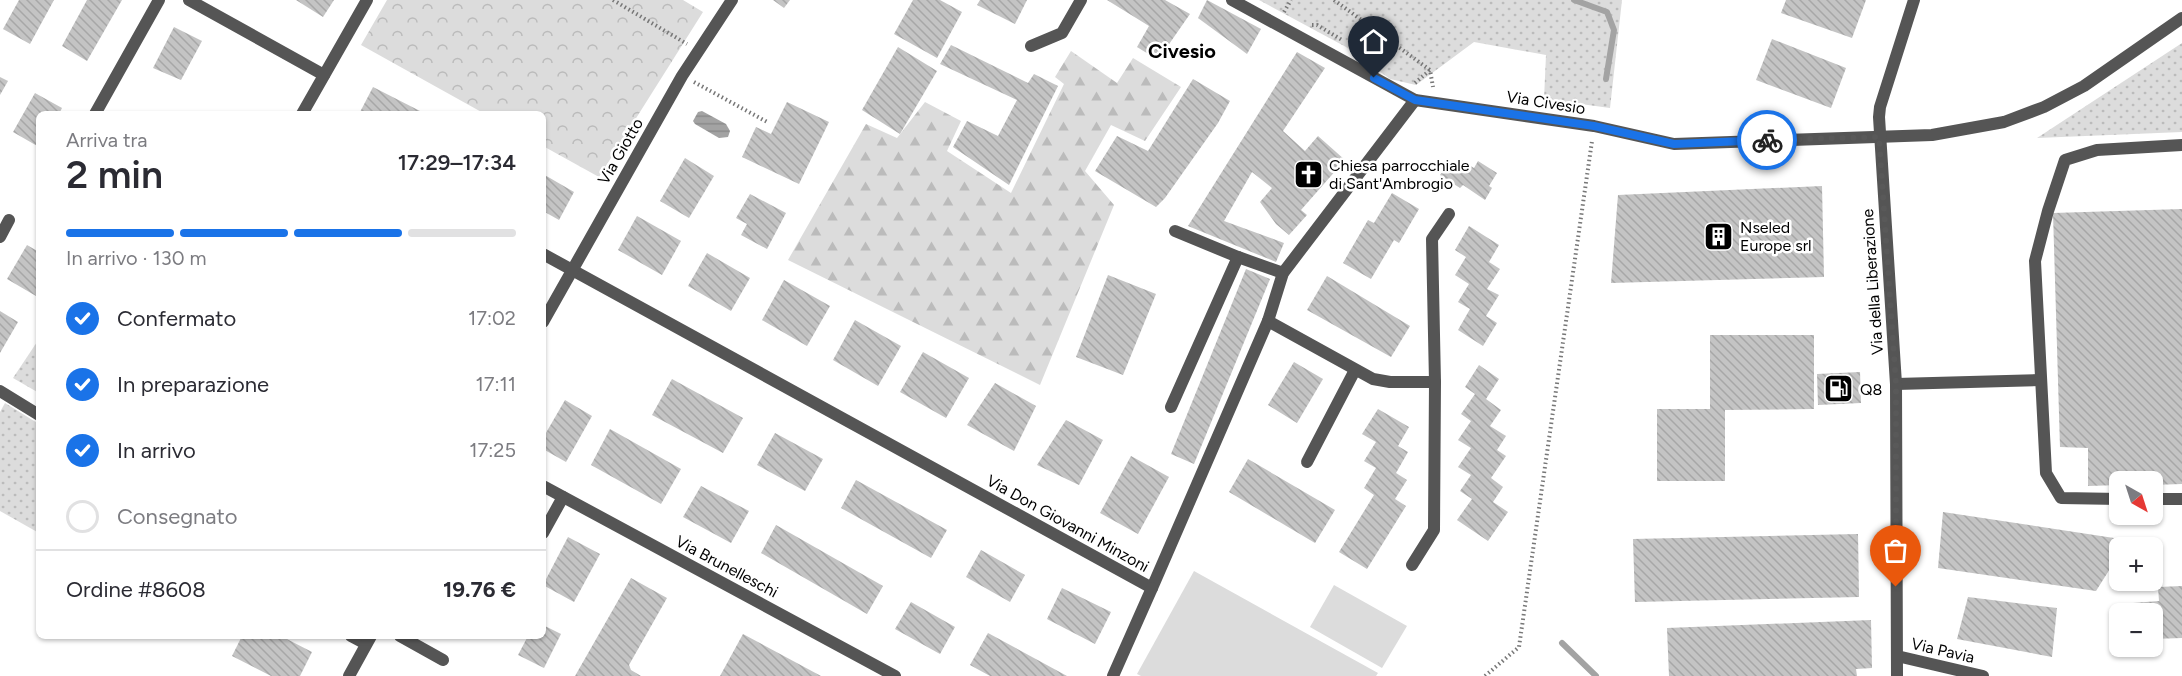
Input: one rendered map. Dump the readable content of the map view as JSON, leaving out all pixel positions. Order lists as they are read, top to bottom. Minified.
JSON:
{"streets":{"street":["Via Civesio","Via Giotto","Via della Liberazione","Via Don Giovanni Minzoni","Via Brunelleschi","Via Pavia"]},"crossings":[["Via Civesio","Via della Liberazione"],["Via Civesio","Via Don Giovanni Minzoni"],["Via Giotto","Via Don Giovanni Minzoni"],["Via della Liberazione","Via Pavia"]],"districts":["Civesio"],"places":{"church":["Chiesa parrocchiale di Sant'Ambrogio"],"building":["Nseled Europe srl"],"fuel station":["Q8"]},"north":"bottom right","page":{"heading":["2 min","Arriva tra","17:29–17:34"],"panel":["Ordine #8608","19.76 €"],"bar":"In arrivo · 130 m","list":[["Confermato","17:02"],["In preparazione","17:11"],["In arrivo","17:25"],"Consegnato"],"map_buttons":["+","−"]}}
